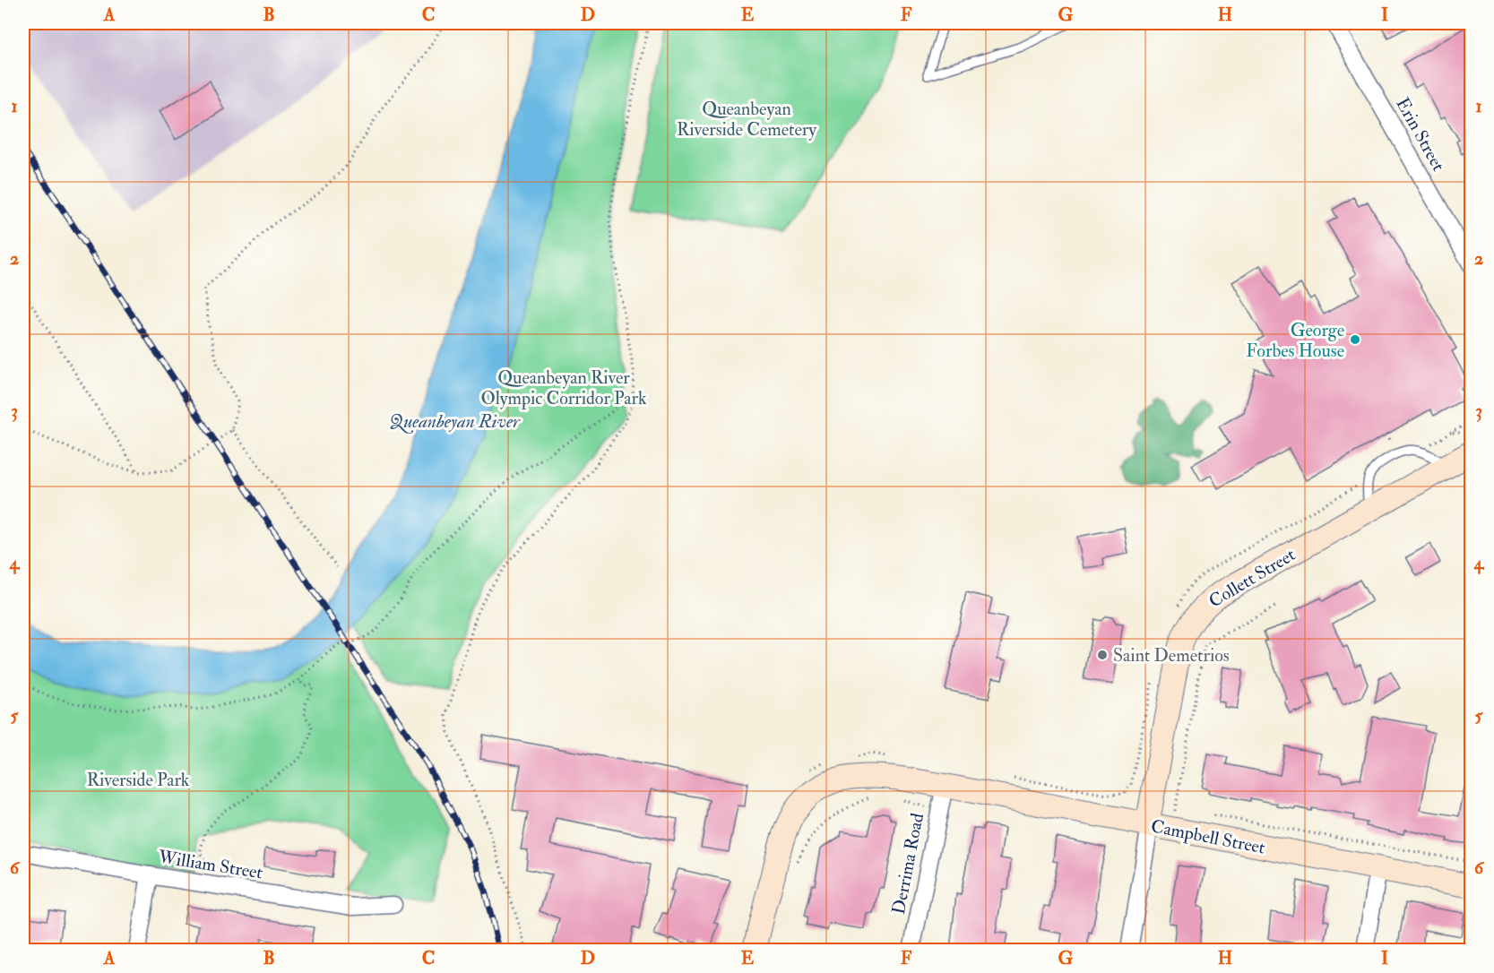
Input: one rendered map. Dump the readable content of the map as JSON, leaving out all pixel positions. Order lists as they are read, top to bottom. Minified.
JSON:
{"streets":{"street":["Erin Street","Collett Street","Campbell Street","Derrima Road","William Street"]},"crossings":[["Collett Street","Campbell Street"],["Campbell Street","Derrima Road"]],"water":["Queanbeyan River"],"parks":["Queanbeyan Riverside Cemetery","Queanbeyan River Olympic Corridor Park","Riverside Park"],"places":["George Forbes House","Saint Demetrios"],"grid":{"columns":["A","B","C","D","E","F","G","H","I"],"rows":["1","2","3","4","5","6"]}}
